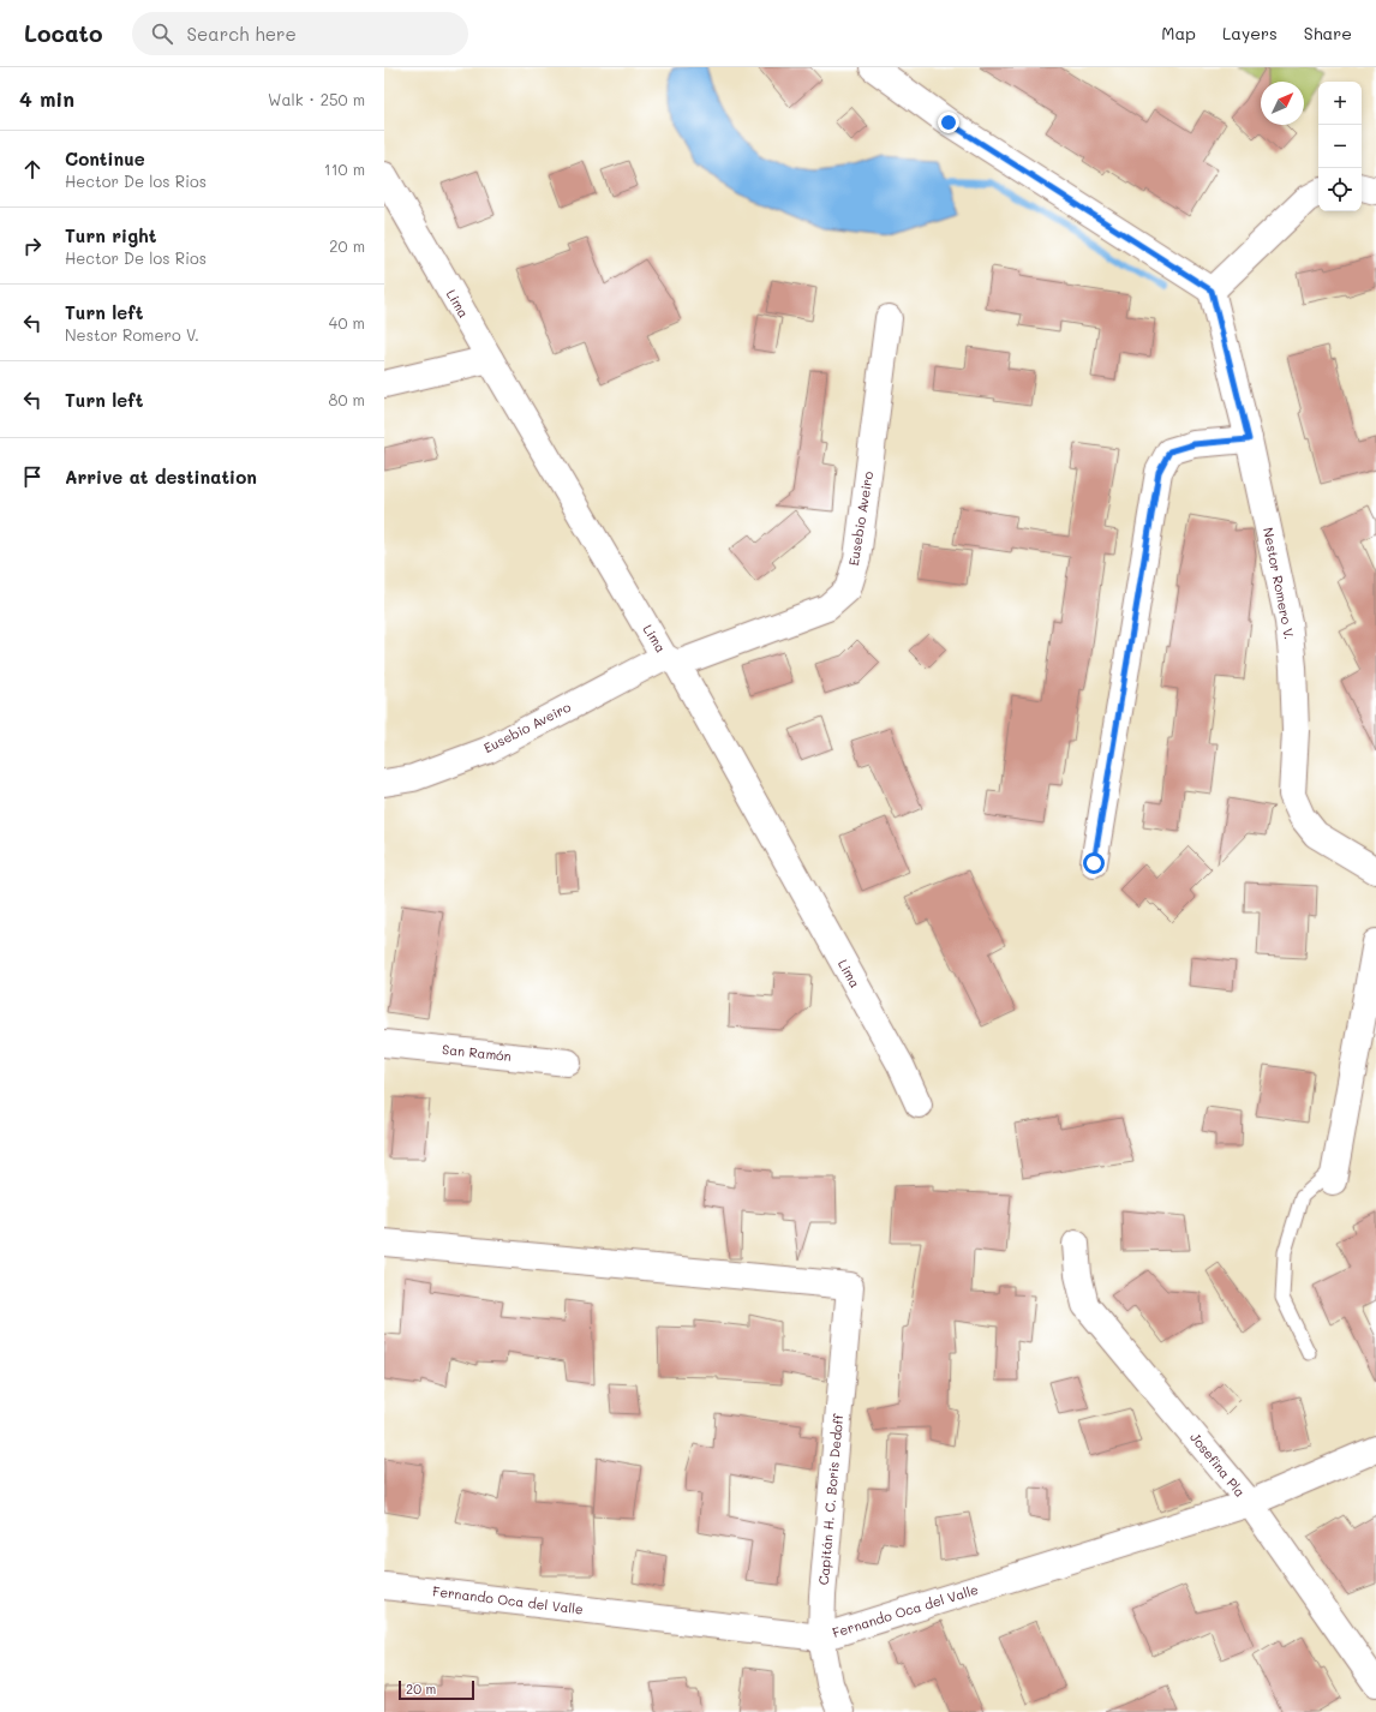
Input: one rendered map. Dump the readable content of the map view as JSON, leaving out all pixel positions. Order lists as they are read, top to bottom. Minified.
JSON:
{"streets":{"street":["Lima","Eusebio Aveiro","Nestor Romero V.","San Ramón","Josefina Pla","Capitán H. C. Boris Dedoff","Fernando Oca del Valle"]},"crossings":[["Lima","Eusebio Aveiro"],["Josefina Pla","Fernando Oca del Valle"],["Capitán H. C. Boris Dedoff","Fernando Oca del Valle"]],"scale_bar":"20 m","north":"top right","page":{"header":"Locato","search":"Search here","nav":["Map","Layers","Share"],"heading":["4 min","Walk · 250 m"],"map_buttons":["+","−"],"list":[["Continue","Hector De los Rios","110 m"],["Turn right","Hector De los Rios","20 m"],["Turn left","Nestor Romero V.","40 m"],["Turn left","80 m"],"Arrive at destination"],"scale":"20 m"}}
